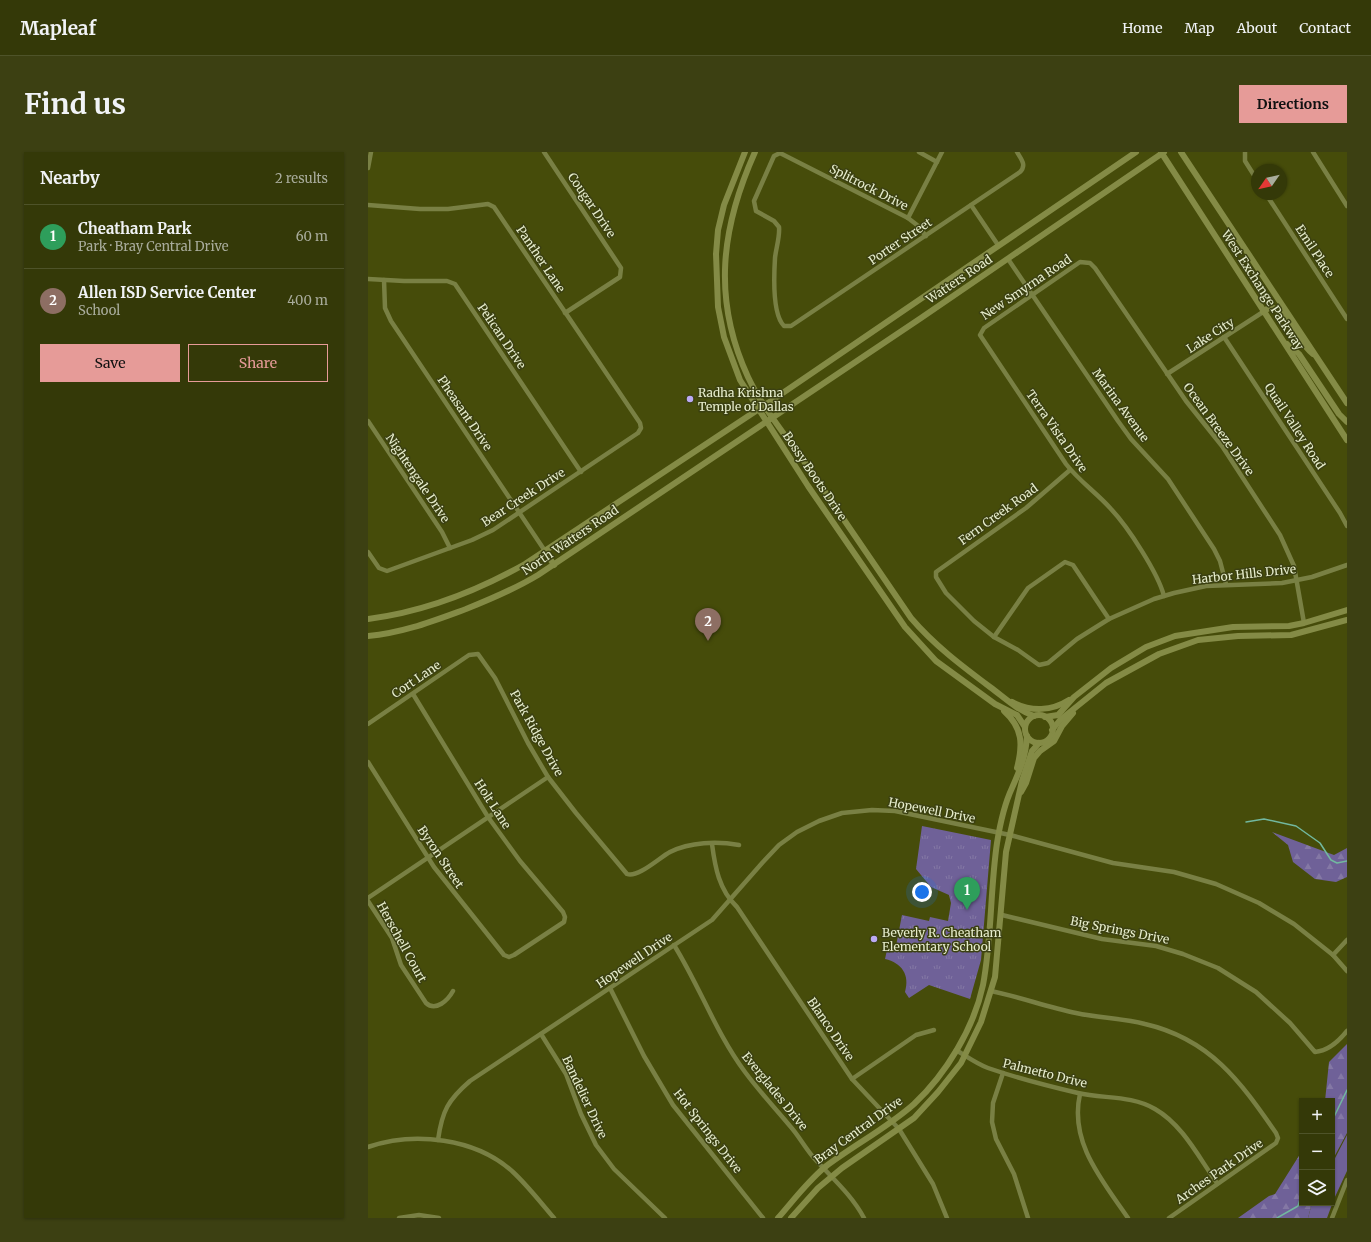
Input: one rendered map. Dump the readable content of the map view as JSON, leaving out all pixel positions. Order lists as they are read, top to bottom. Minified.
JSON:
{"streets":{"street":["Splitrock Drive","Cougar Drive","Porter Street","Emil Place","Panther Lane","Watters Road","New Smyrna Road","West Exchange Parkway","Lake City","Pelican Drive","Marina Avenue","Pheasant Drive","Quail Valley Road","Ocean Breeze Drive","Terra Vista Drive","Bossy Boots Drive","Nightengale Drive","Bear Creek Drive","Fern Creek Road","North Watters Road","Harbor Hills Drive","Cort Lane","Park Ridge Drive","Holt Lane","Hopewell Drive","Byron Street","Big Springs Drive","Herschell Court","Blanco Drive","Palmetto Drive","Everglades Drive","Bandelier Drive","Bray Central Drive","Hot Springs Drive","Arches Park Drive"]},"crossings":[["Splitrock Drive","Porter Street"],["Cougar Drive","Panther Lane"],["Panther Lane","Bear Creek Drive"],["Watters Road","West Exchange Parkway"],["Watters Road","Marina Avenue"],["Watters Road","Bossy Boots Drive"],["Watters Road","North Watters Road"],["New Smyrna Road","Marina Avenue"],["New Smyrna Road","Ocean Breeze Drive"],["New Smyrna Road","Terra Vista Drive"],["West Exchange Parkway","Lake City"],["Lake City","Quail Valley Road"],["Lake City","Ocean Breeze Drive"],["Pelican Drive","Pheasant Drive"],["Pelican Drive","Bear Creek Drive"],["Marina Avenue","Harbor Hills Drive"],["Pheasant Drive","Bear Creek Drive"],["Pheasant Drive","North Watters Road"],["Ocean Breeze Drive","Harbor Hills Drive"],["Terra Vista Drive","Fern Creek Road"],["Terra Vista Drive","Harbor Hills Drive"],["Bossy Boots Drive","North Watters Road"],["Bossy Boots Drive","Bray Central Drive"],["Nightengale Drive","Bear Creek Drive"],["Fern Creek Road","Harbor Hills Drive"],["Cort Lane","Park Ridge Drive"],["Cort Lane","Holt Lane"],["Park Ridge Drive","Blanco Drive"],["Holt Lane","Byron Street"],["Hopewell Drive","Blanco Drive"],["Hopewell Drive","Everglades Drive"],["Hopewell Drive","Bandelier Drive"],["Hopewell Drive","Bray Central Drive"],["Hopewell Drive","Hot Springs Drive"],["Big Springs Drive","Bray Central Drive"],["Blanco Drive","Bray Central Drive"],["Palmetto Drive","Bray Central Drive"],["Palmetto Drive","Arches Park Drive"],["Everglades Drive","Bray Central Drive"],["Bray Central Drive","Arches Park Drive"]],"places":["Radha Krishna Temple of Dallas","Beverly R. Cheatham Elementary School"],"north":"bottom left","page":{"header":"Mapleaf","nav":["Home","Map","About","Contact"],"buttons":["Directions",["Save","Share"]],"title":"Find us","heading":["Nearby","2 results"],"list":[{"mark":"1","name":"Cheatham Park","note":"Park · Bray Central Drive","value":"60 m"},{"mark":"2","name":"Allen ISD Service Center","note":"School","value":"400 m"}],"pins":["2","1"],"map_buttons":["+","−"]}}
